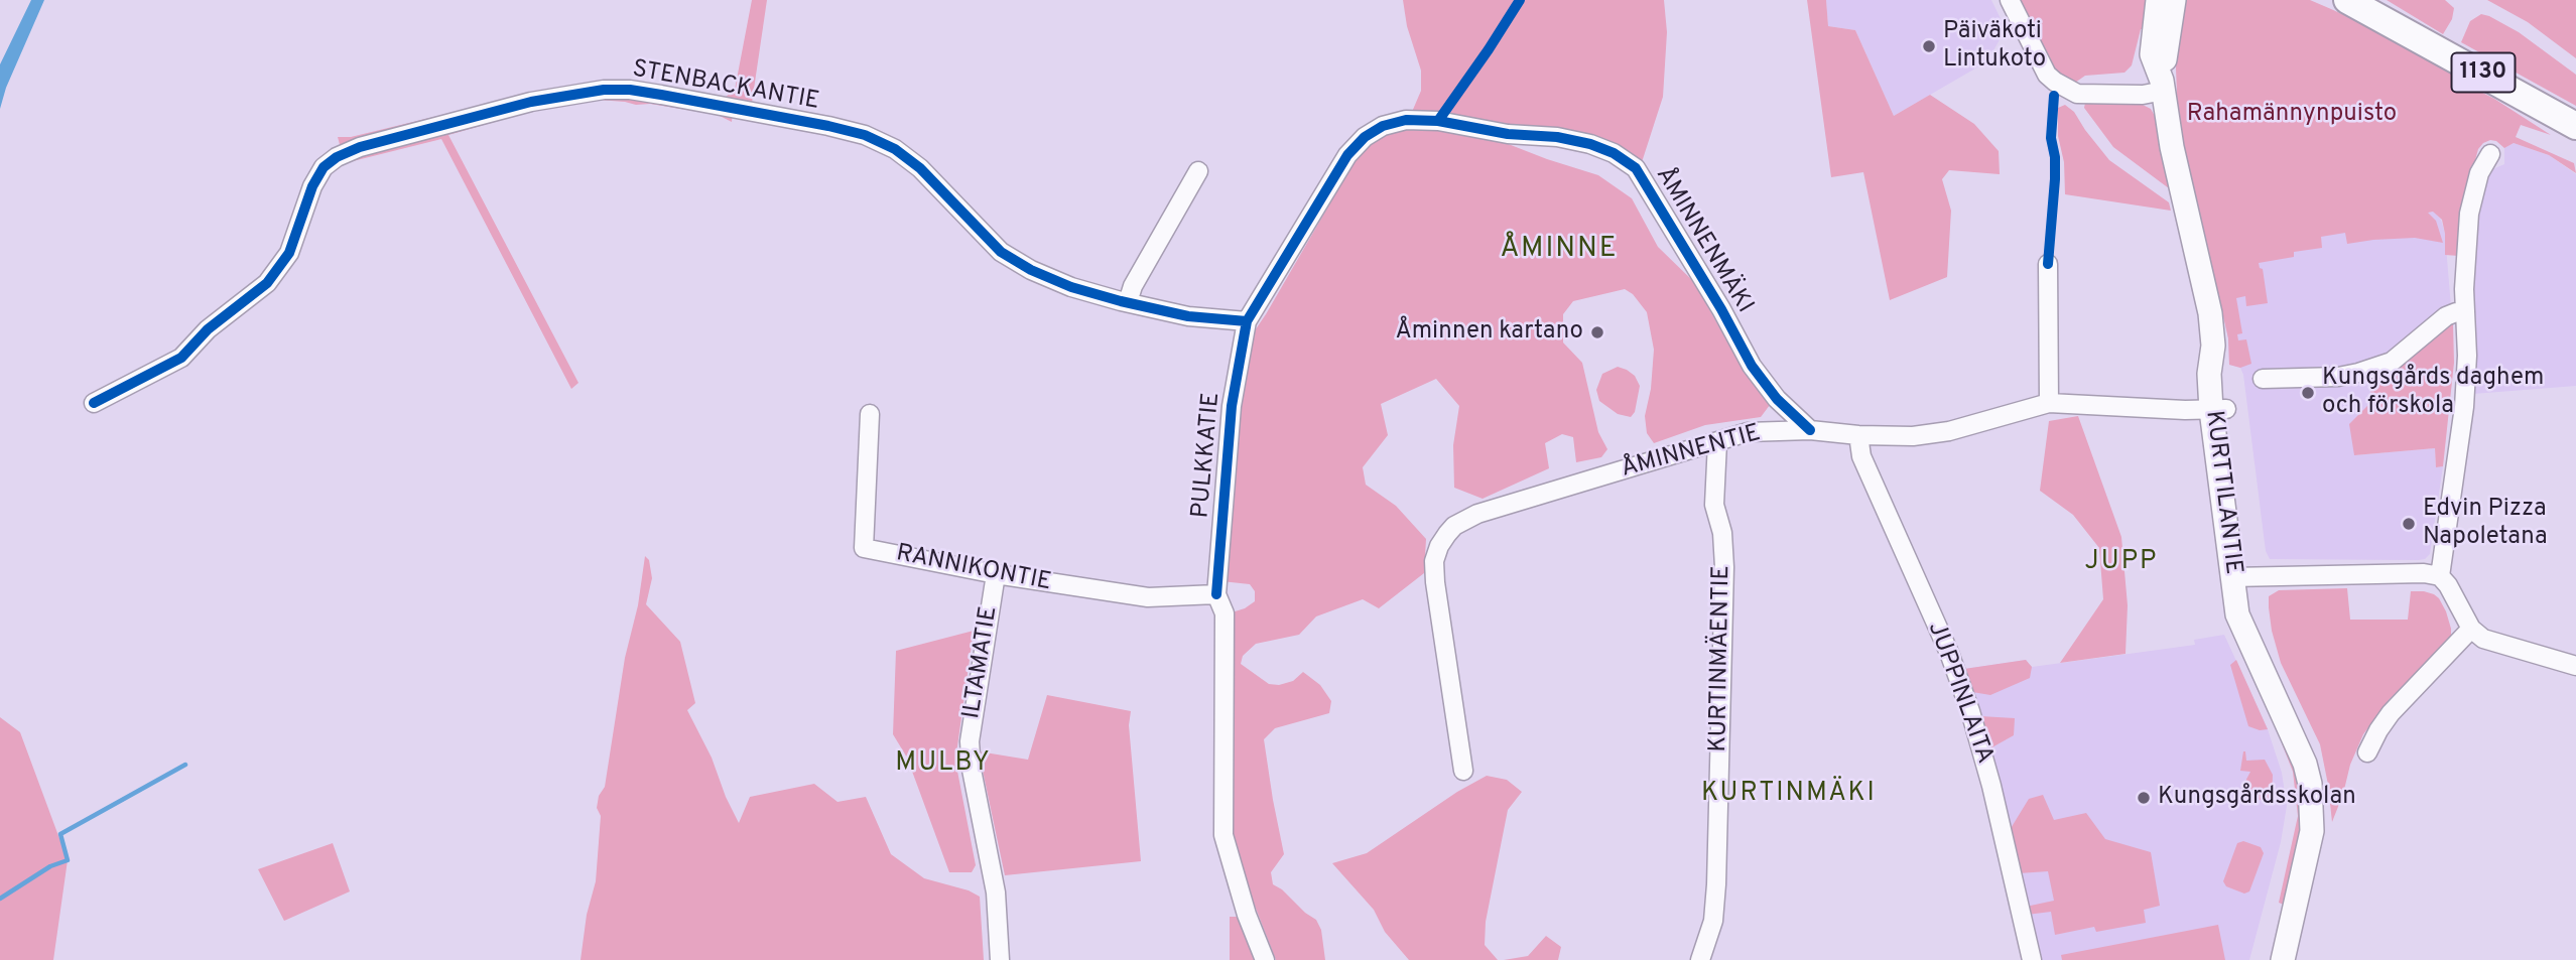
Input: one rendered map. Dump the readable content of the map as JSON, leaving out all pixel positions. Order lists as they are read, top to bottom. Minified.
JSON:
{"streets":{"main road":["1130"],"street":["STENBACKANTIE","ÅMINNENMÄKI","ÅMINNENTIE","PULKKATIE","KURTTILANTIE","RANNIKONTIE","KURTINMÄENTIE","ILTAMATIE","JUPPINLAITA"]},"crossings":[["STENBACKANTIE","ÅMINNENMÄKI"],["STENBACKANTIE","PULKKATIE"],["ÅMINNENMÄKI","ÅMINNENTIE"],["ÅMINNENMÄKI","PULKKATIE"],["ÅMINNENTIE","KURTTILANTIE"],["ÅMINNENTIE","KURTINMÄENTIE"],["ÅMINNENTIE","JUPPINLAITA"],["PULKKATIE","RANNIKONTIE"],["RANNIKONTIE","ILTAMATIE"]],"districts":["ÅMINNE","JUPP","MULBY","KURTINMÄKI"],"parks":["Rahamännynpuisto"],"places":["Päiväkoti Lintukoto","Åminnen kartano","Kungsgårds daghem och förskola","Edvin Pizza Napoletana","Kungsgårdsskolan"]}
